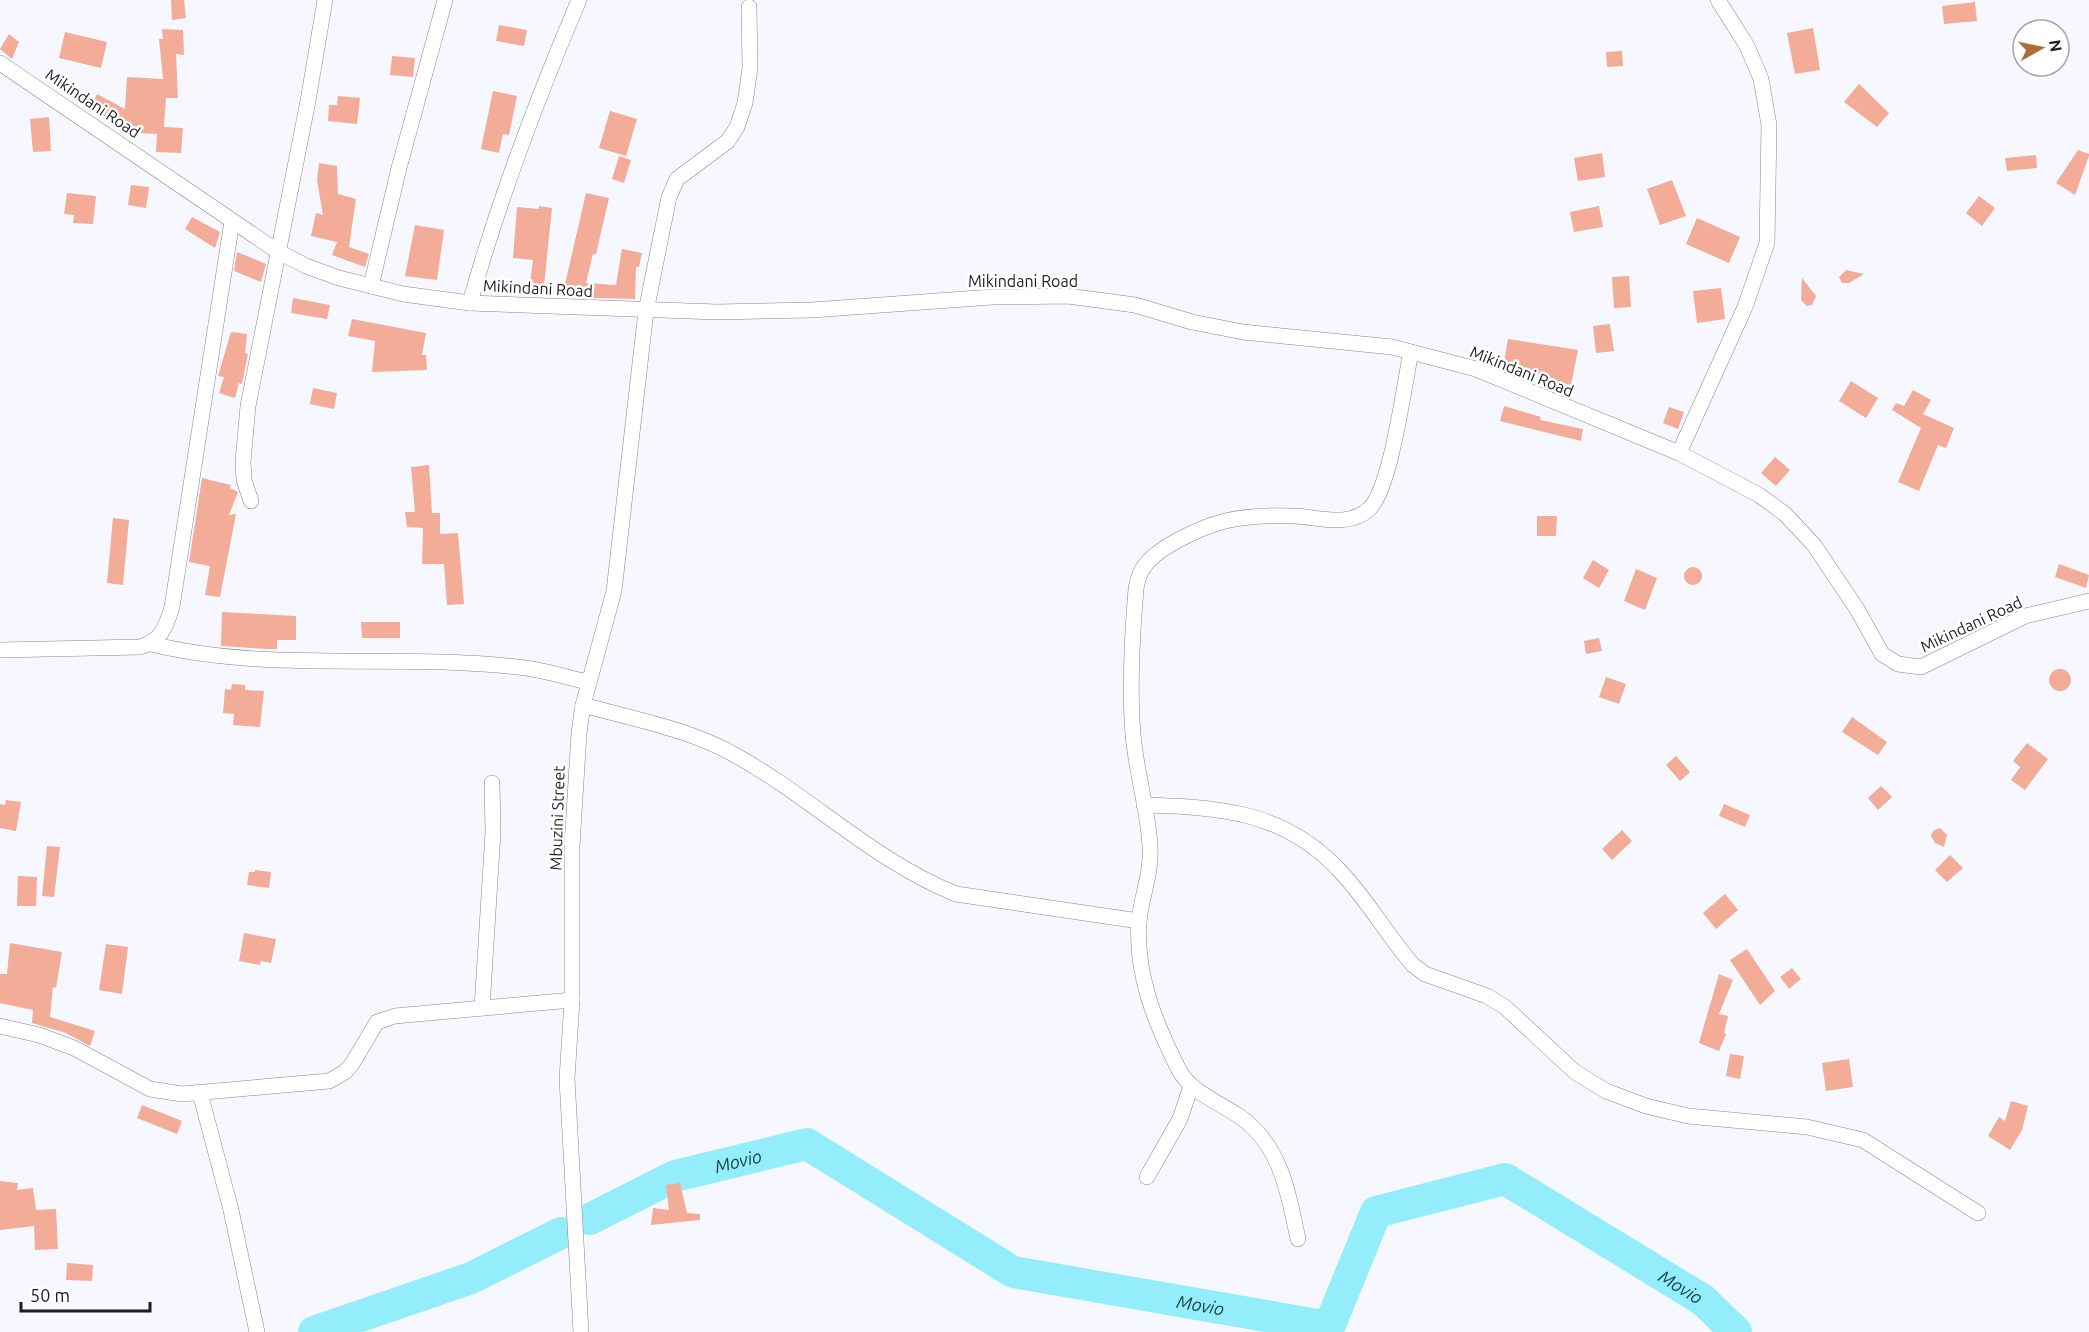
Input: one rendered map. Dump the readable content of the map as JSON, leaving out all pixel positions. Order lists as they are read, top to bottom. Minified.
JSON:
{"streets":{"street":["Mikindani Road","Mbuzini Street"]},"crossings":[["Mikindani Road","Mbuzini Street"]],"water":["Movio"],"scale_bar":"50 m","north":"right"}
